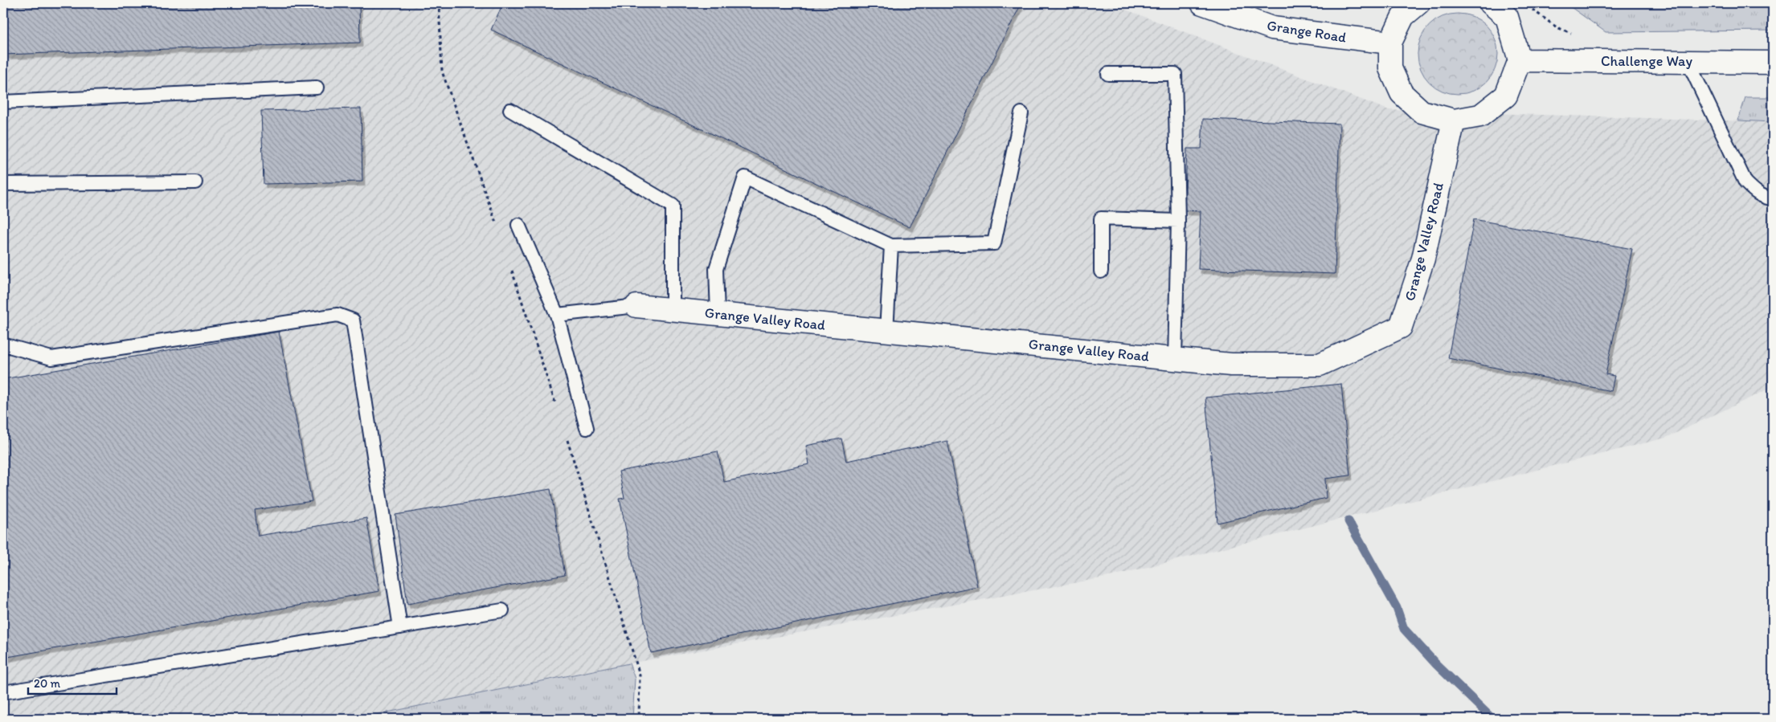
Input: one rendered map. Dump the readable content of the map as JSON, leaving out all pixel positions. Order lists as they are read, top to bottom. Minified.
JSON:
{"streets":{"street":["Grange Road","Challenge Way","Grange Valley Road"]},"scale_bar":"20 m"}
